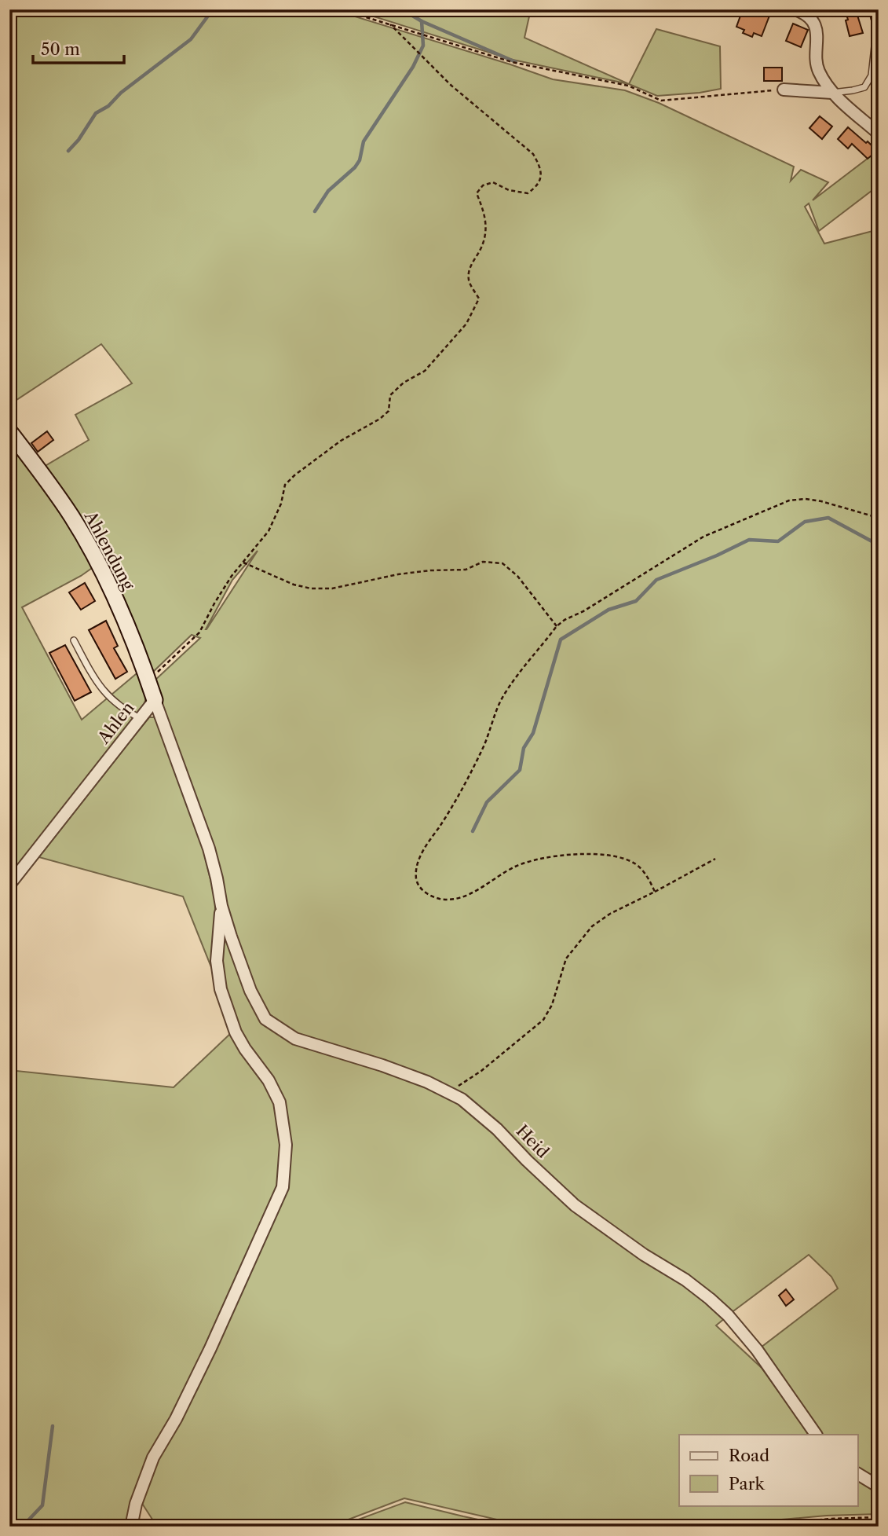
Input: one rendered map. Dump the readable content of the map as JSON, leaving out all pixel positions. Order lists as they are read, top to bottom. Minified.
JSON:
{"streets":{"street":["Ahlendung","Ahlen","Heid"]},"crossings":[["Ahlendung","Ahlen"],["Ahlen","Heid"]],"legend":["Road","Park"],"scale_bar":"50 m"}
